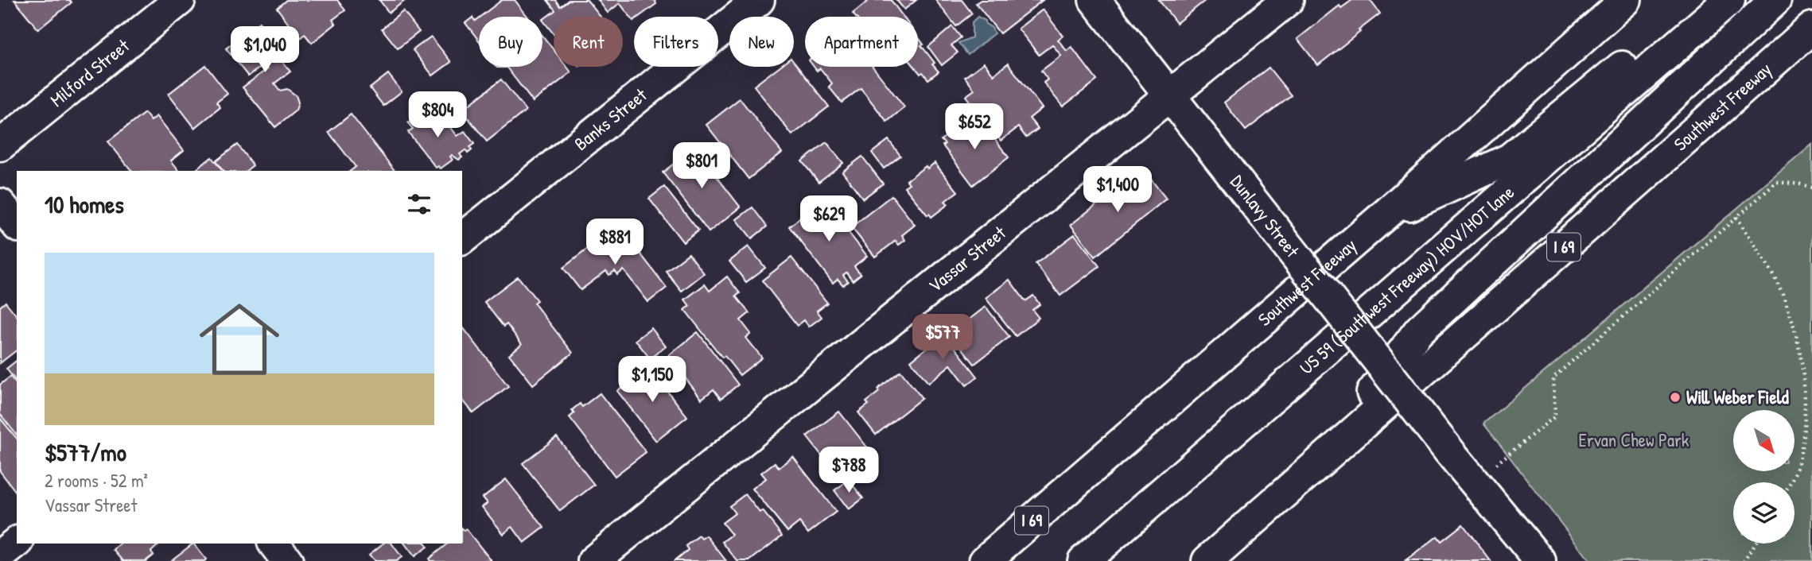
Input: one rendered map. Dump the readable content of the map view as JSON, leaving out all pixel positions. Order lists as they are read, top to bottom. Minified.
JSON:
{"streets":{"main road":["Milford Street","Southwest Freeway","Banks Street","Dunlavy Street","I 69","Vassar Street","US 59 (Southwest Freeway) HOV/HOT lane"]},"crossings":[["Dunlavy Street","Vassar Street"]],"parks":["Ervan Chew Park"],"places":["Will Weber Field"],"north":"bottom right","page":{"chip":["Buy","Rent","Filters","New","Apartment"],"price":["$1,040","$804","$652","$801","$1,400","$629","$881","$577","$1,150","$788"],"heading":"10 homes","list":[{"name":"$577/mo","note":"2 rooms · 52 m² · Vassar Street"}]}}
